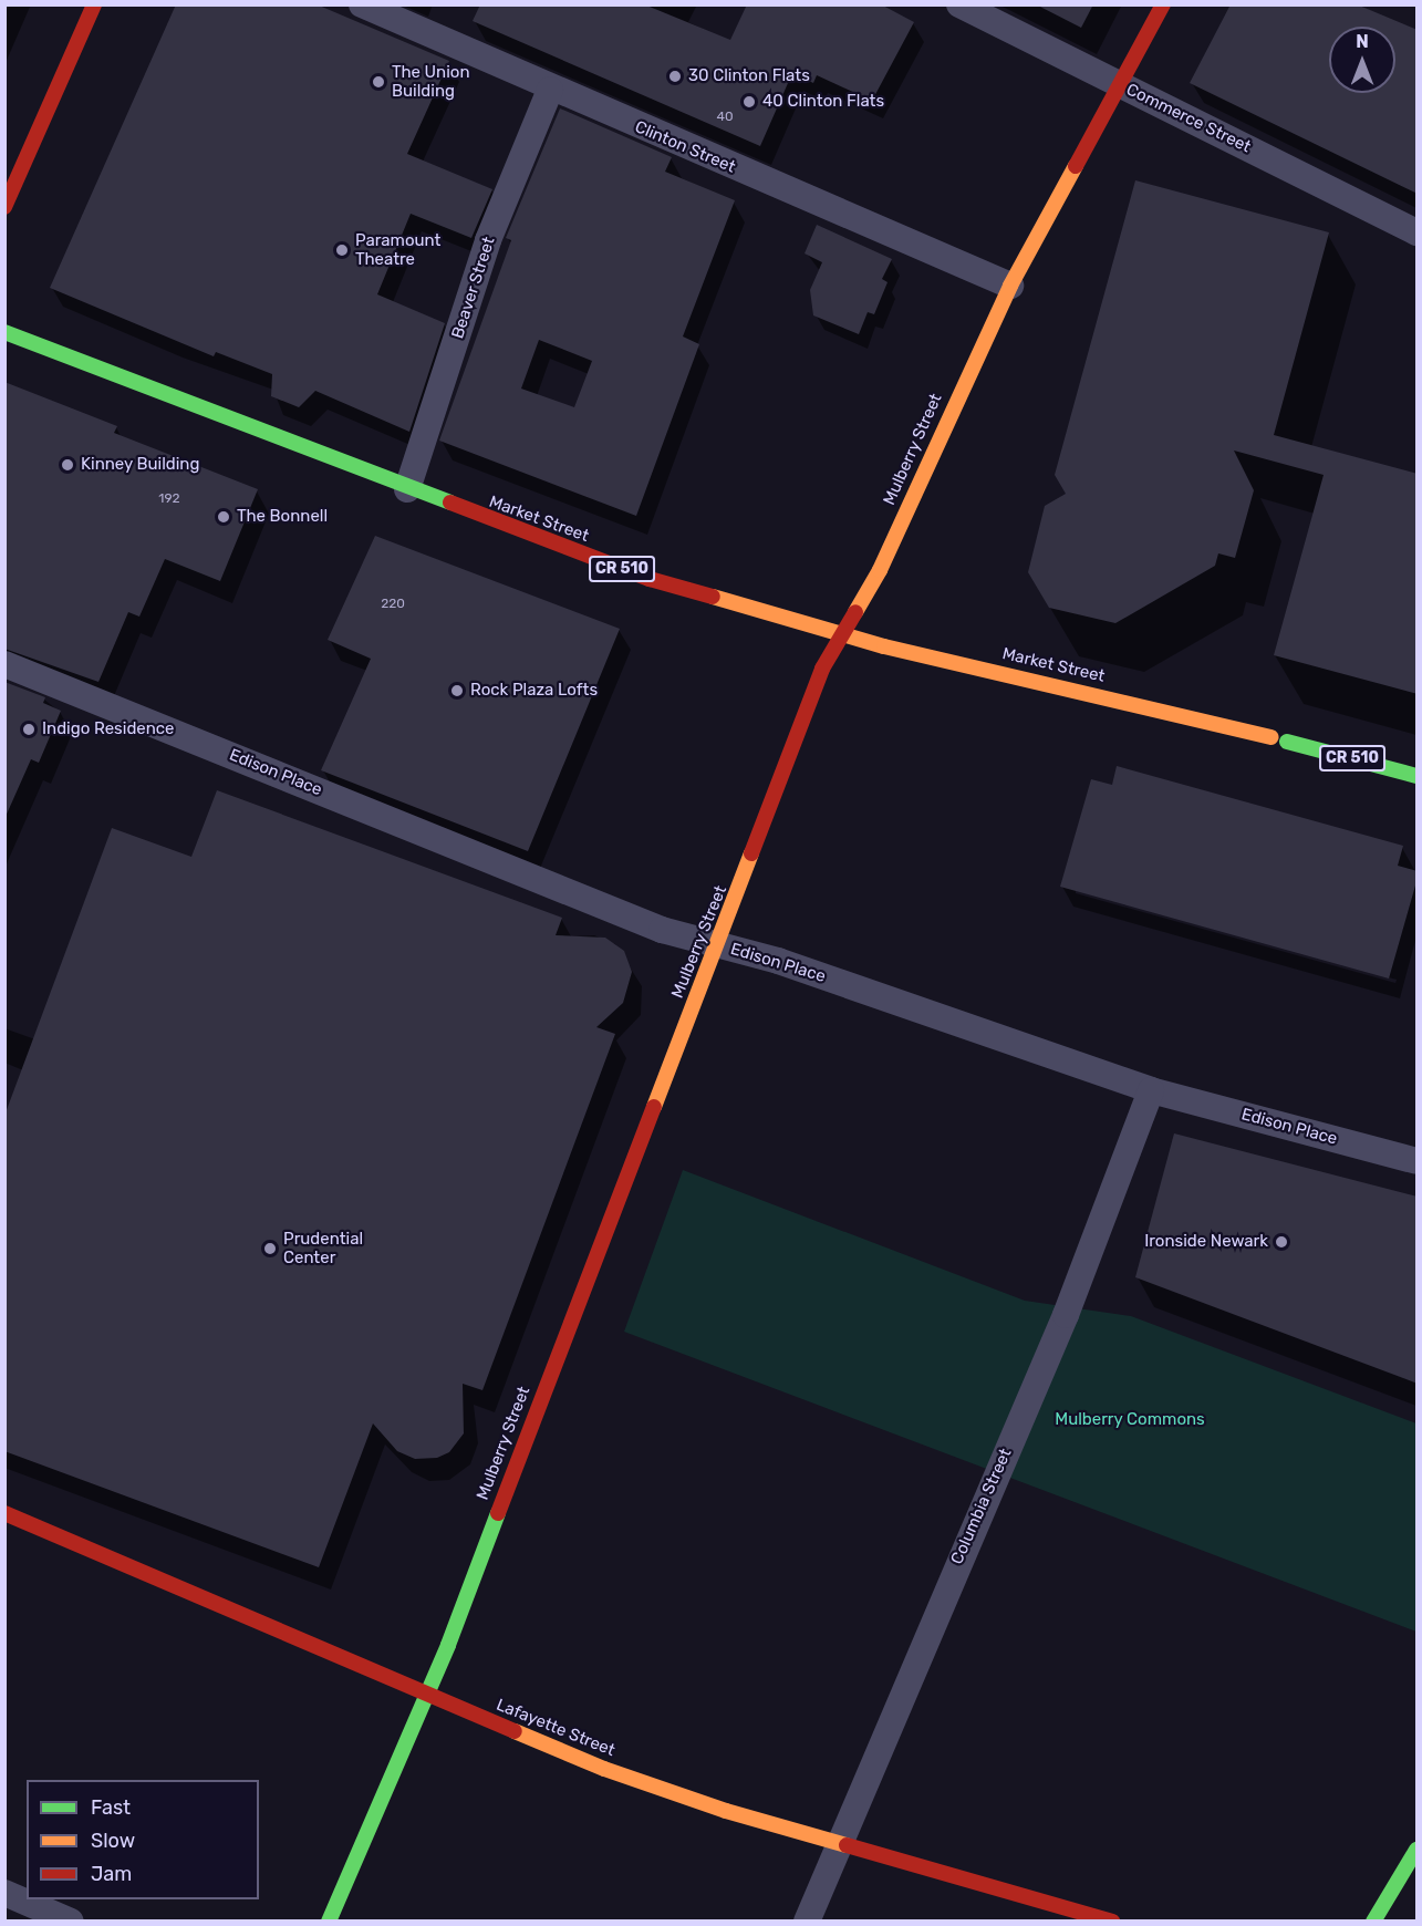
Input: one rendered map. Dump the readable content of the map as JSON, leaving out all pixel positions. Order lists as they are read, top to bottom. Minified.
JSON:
{"streets":{"street":["Commerce Street","Clinton Street","Beaver Street","Mulberry Street","Market Street","CR 510","Edison Place","Columbia Street","Lafayette Street"]},"crossings":[["Commerce Street","Mulberry Street"],["Clinton Street","Beaver Street"],["Clinton Street","Mulberry Street"],["Beaver Street","Market Street"],["Mulberry Street","Market Street"],["Mulberry Street","Edison Place"],["Mulberry Street","Lafayette Street"],["Edison Place","Columbia Street"],["Columbia Street","Lafayette Street"]],"parks":["Mulberry Commons"],"places":["30 Clinton Flats","The Union Building","40 Clinton Flats","Paramount Theatre","Kinney Building","The Bonnell","Rock Plaza Lofts","Indigo Residence","Ironside Newark","Prudential Center"],"house_numbers":["40","192","220"],"legend":["Fast","Slow","Jam"],"north":"top"}
